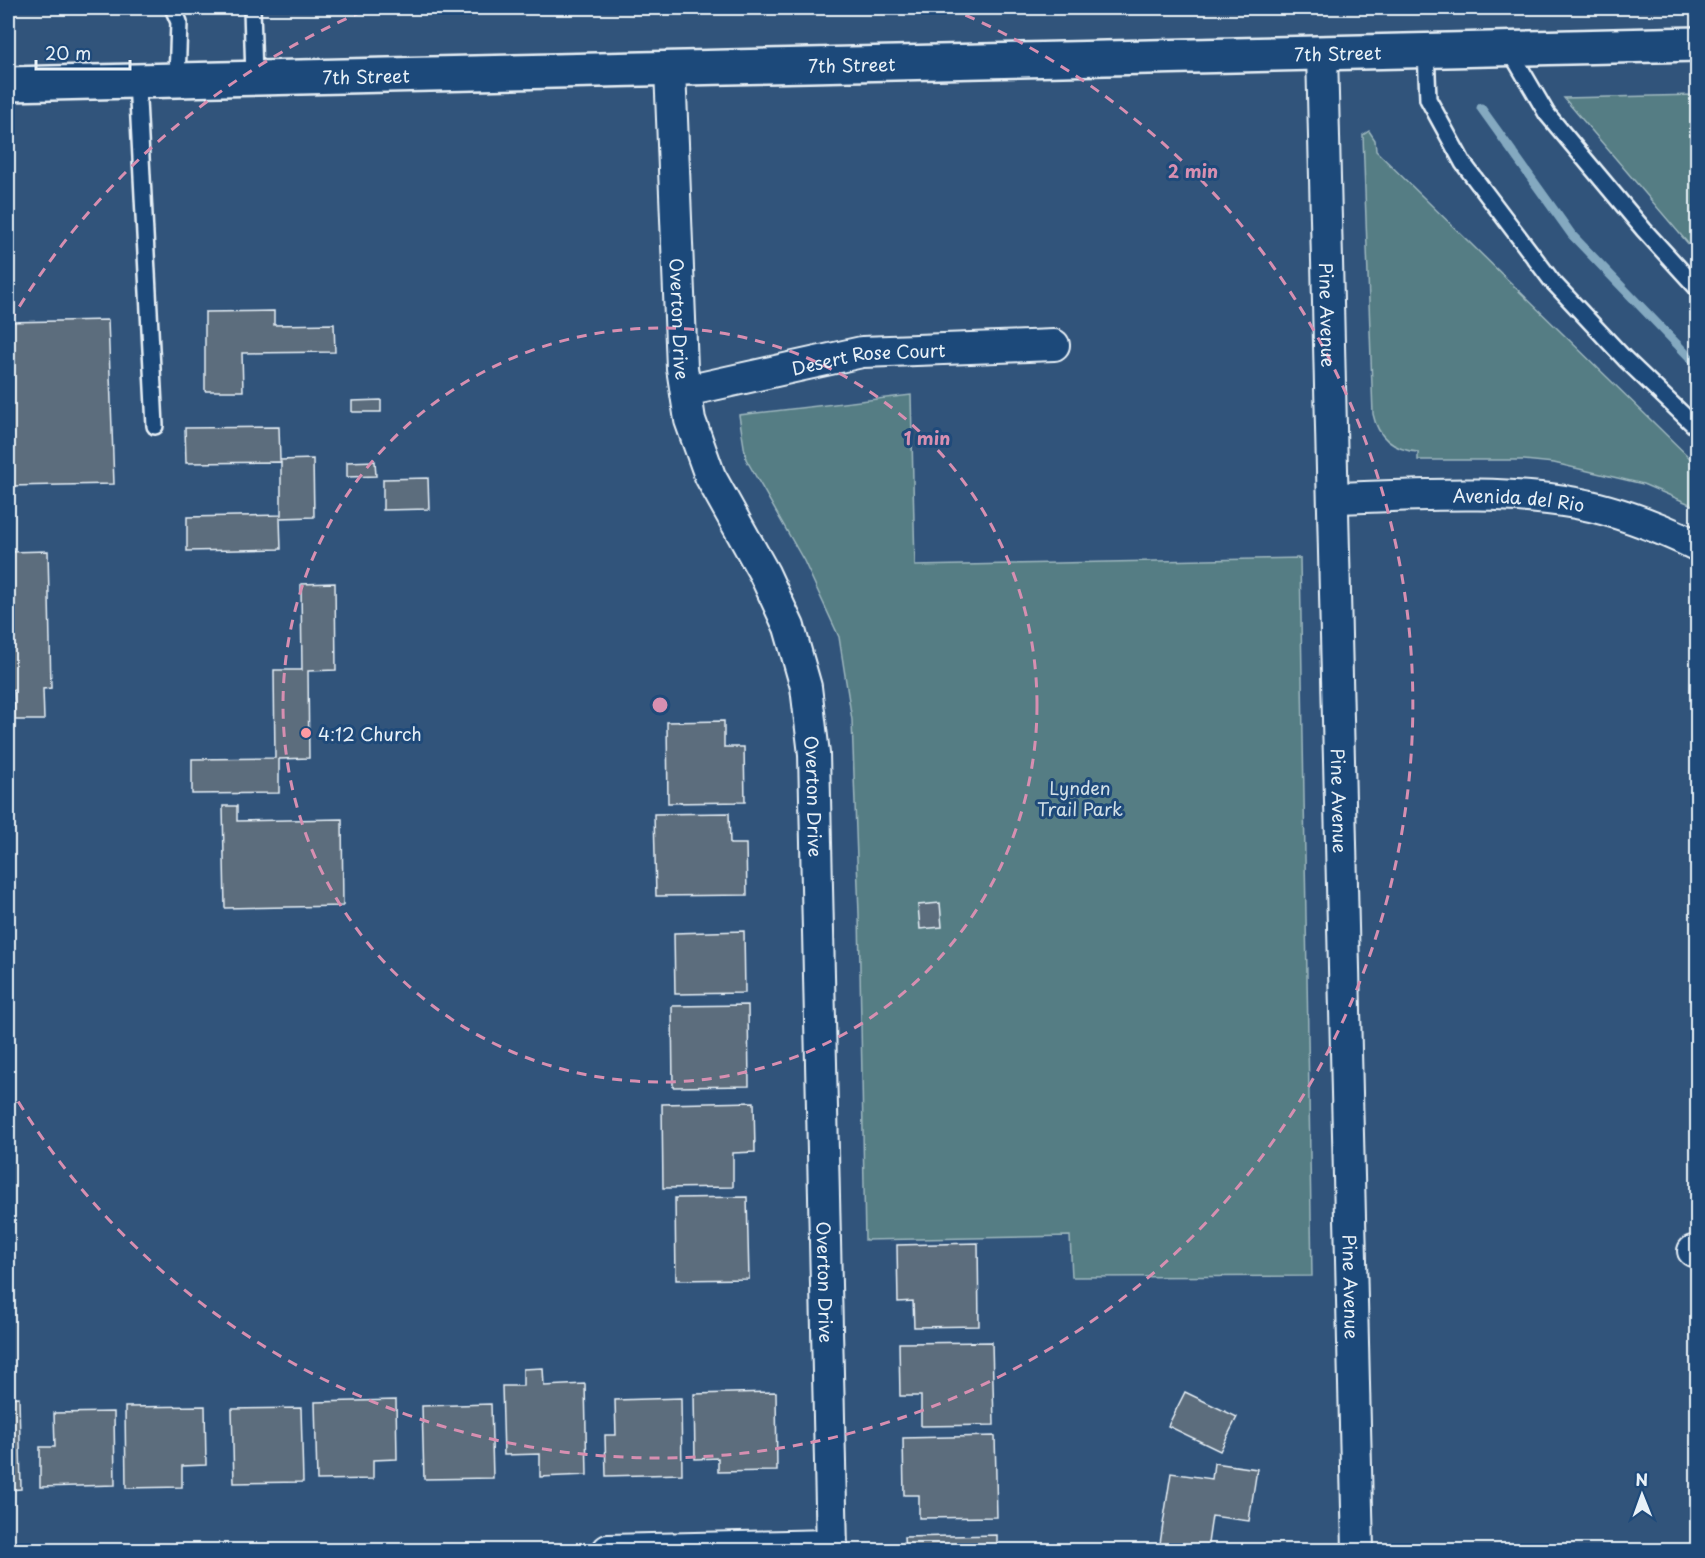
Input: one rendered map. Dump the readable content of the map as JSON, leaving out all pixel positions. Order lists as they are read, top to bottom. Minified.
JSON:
{"streets":{"street":["7th Street","Pine Avenue","Overton Drive","Desert Rose Court","Avenida del Rio"]},"crossings":[["7th Street","Pine Avenue"],["7th Street","Overton Drive"],["Pine Avenue","Avenida del Rio"],["Overton Drive","Desert Rose Court"]],"parks":["Lynden Trail Park"],"places":["4:12 Church"],"scale_bar":"20 m","north":"top","rings":["2 min","1 min"]}
